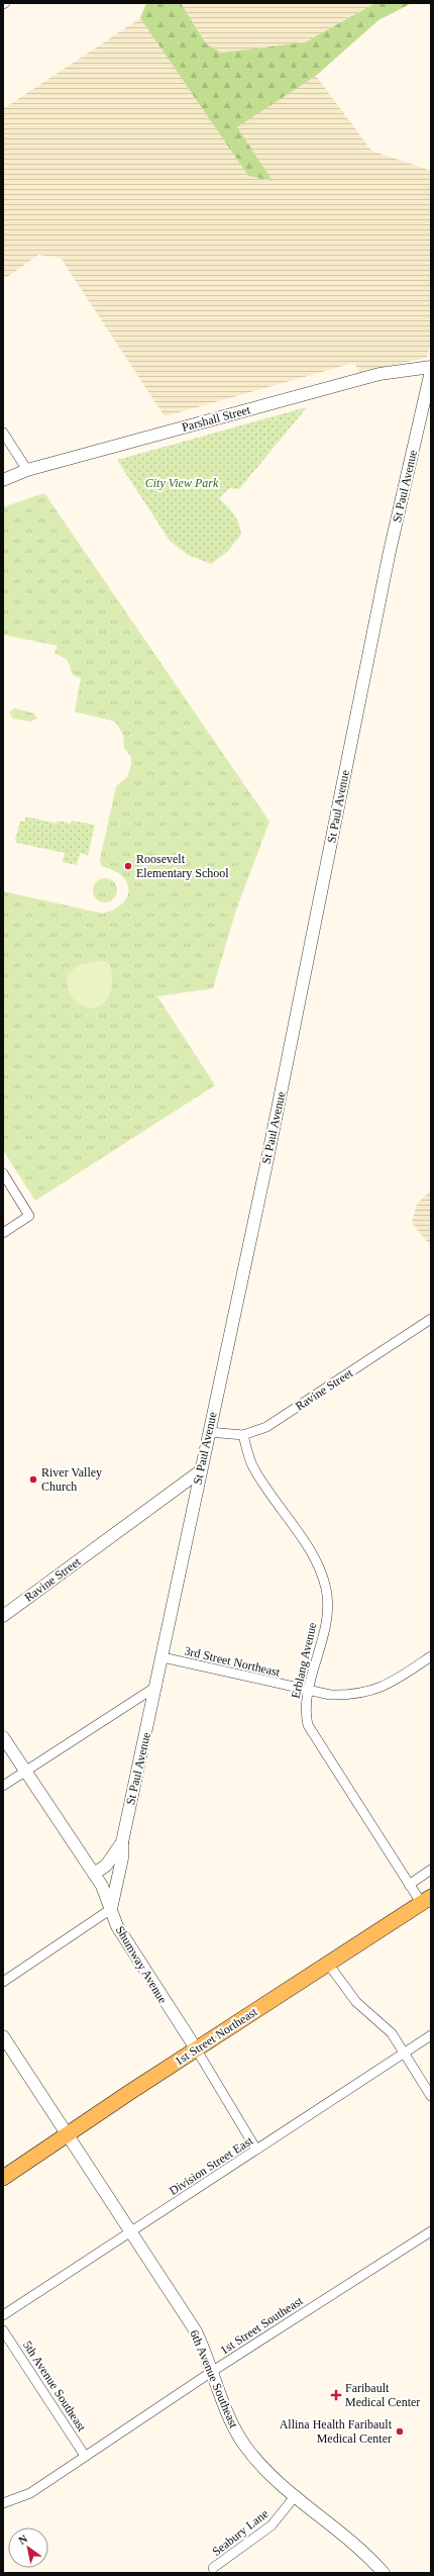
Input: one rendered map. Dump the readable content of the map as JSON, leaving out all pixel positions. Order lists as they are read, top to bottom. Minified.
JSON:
{"streets":{"main road":["1st Street Northeast"],"street":["Parshall Street","St Paul Avenue","Ravine Street","Erblang Avenue","3rd Street Northeast","Shumway Avenue","Division Street East","1st Street Southeast","6th Avenue Southeast","5th Avenue Southeast","Seabury Lane"]},"crossings":[["St Paul Avenue","Ravine Street"],["St Paul Avenue","3rd Street Northeast"],["St Paul Avenue","Shumway Avenue"],["Ravine Street","Erblang Avenue"],["Erblang Avenue","3rd Street Northeast"],["Erblang Avenue","1st Street Northeast"],["Shumway Avenue","1st Street Northeast"],["Shumway Avenue","Division Street East"],["1st Street Northeast","6th Avenue Southeast"],["Division Street East","6th Avenue Southeast"],["1st Street Southeast","6th Avenue Southeast"],["1st Street Southeast","5th Avenue Southeast"],["6th Avenue Southeast","Seabury Lane"]],"parks":["City View Park"],"places":{"other":["Roosevelt Elementary School","River Valley Church","Allina Health Faribault Medical Center"],"health":["Faribault Medical Center"]},"north":"top left"}
